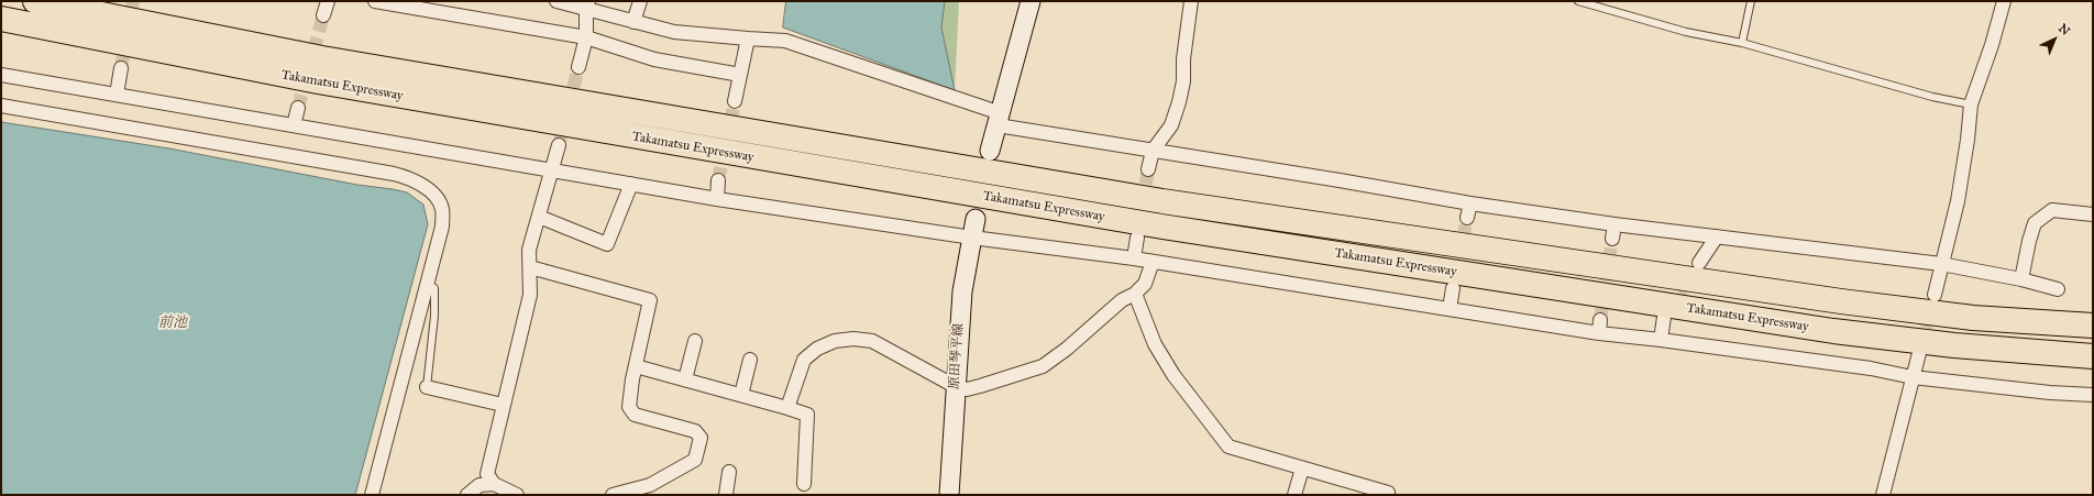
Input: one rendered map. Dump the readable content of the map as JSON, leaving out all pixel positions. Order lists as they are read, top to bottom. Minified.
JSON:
{"streets":{"highway":["Takamatsu Expressway"],"main road":["原田琴平線"]},"water":["前池"],"north":"top right"}
